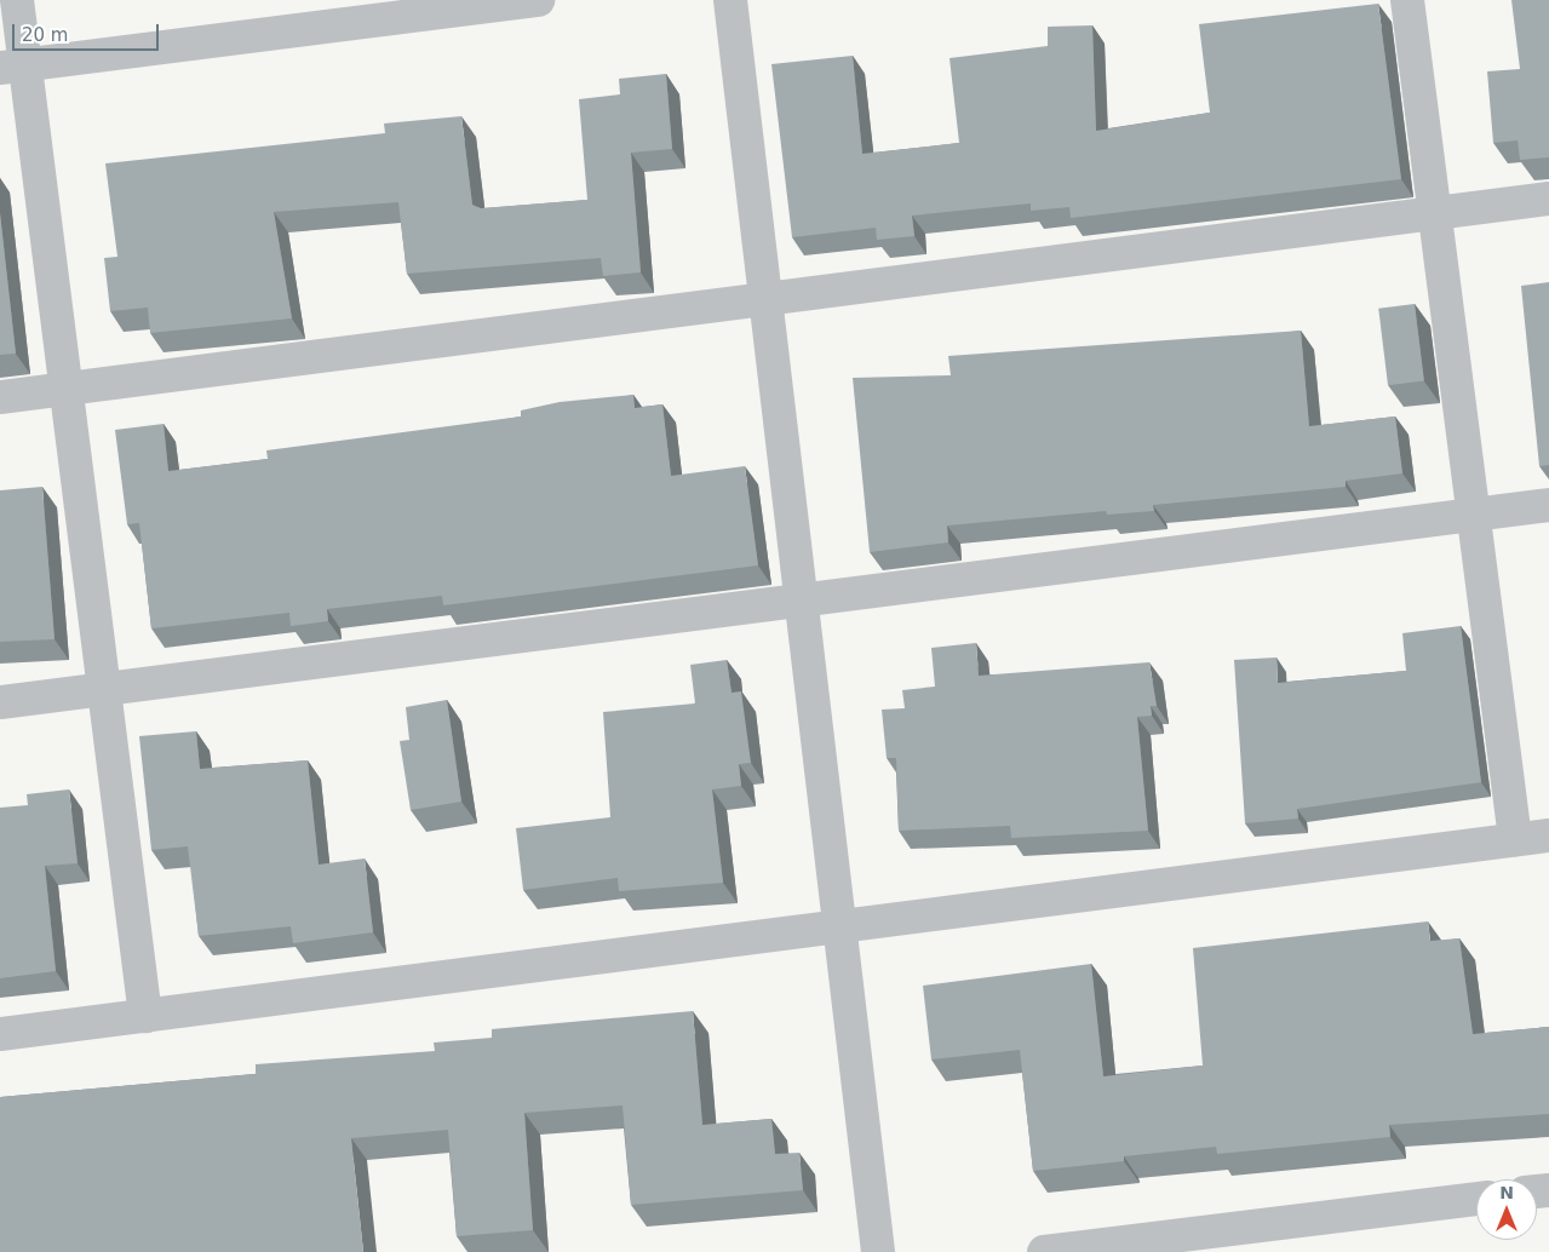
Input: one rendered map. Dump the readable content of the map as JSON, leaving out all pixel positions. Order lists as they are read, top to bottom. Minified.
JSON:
{"scale_bar":"20 m","north":"top"}
